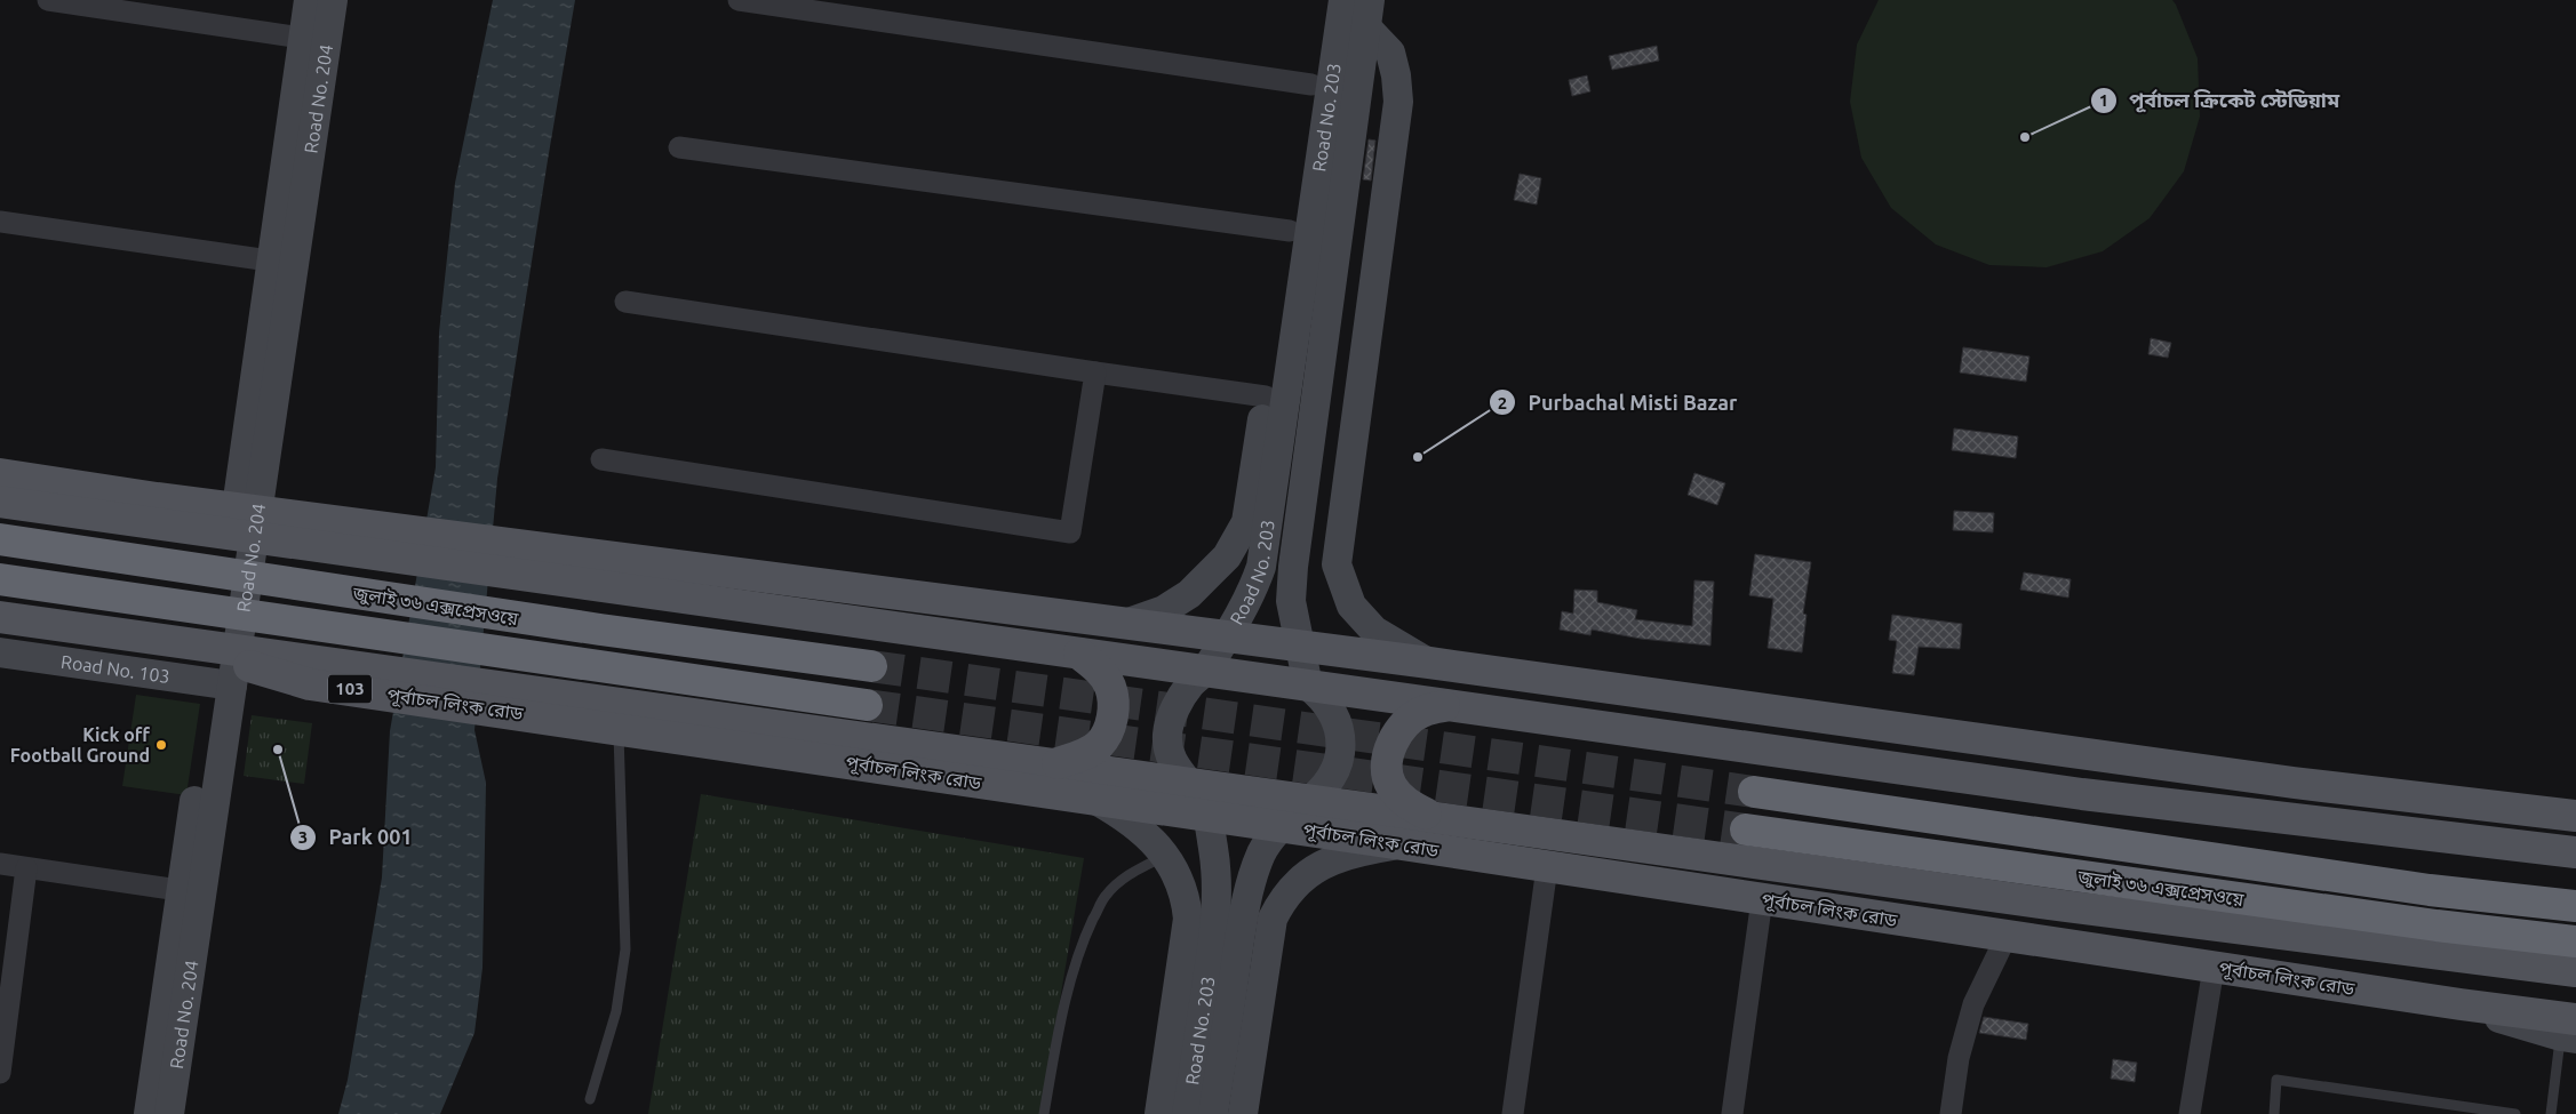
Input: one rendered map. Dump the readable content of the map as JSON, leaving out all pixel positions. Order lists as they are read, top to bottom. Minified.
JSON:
{"streets":{"highway":["জুলাই ৩৬ এক্সপ্রেসওয়ে"],"main road":["103","পূর্বাচল লিংক রোড"],"street":["Road No. 204","Road No. 203","Road No. 103"]},"crossings":[["Road No. 204","Road No. 103"],["Road No. 203","পূর্বাচল লিংক রোড"]],"places":["পূর্বাচল ক্রিকেট স্টেডিয়াম","Purbachal Misti Bazar","Kick off Football Ground","Park 001"]}
